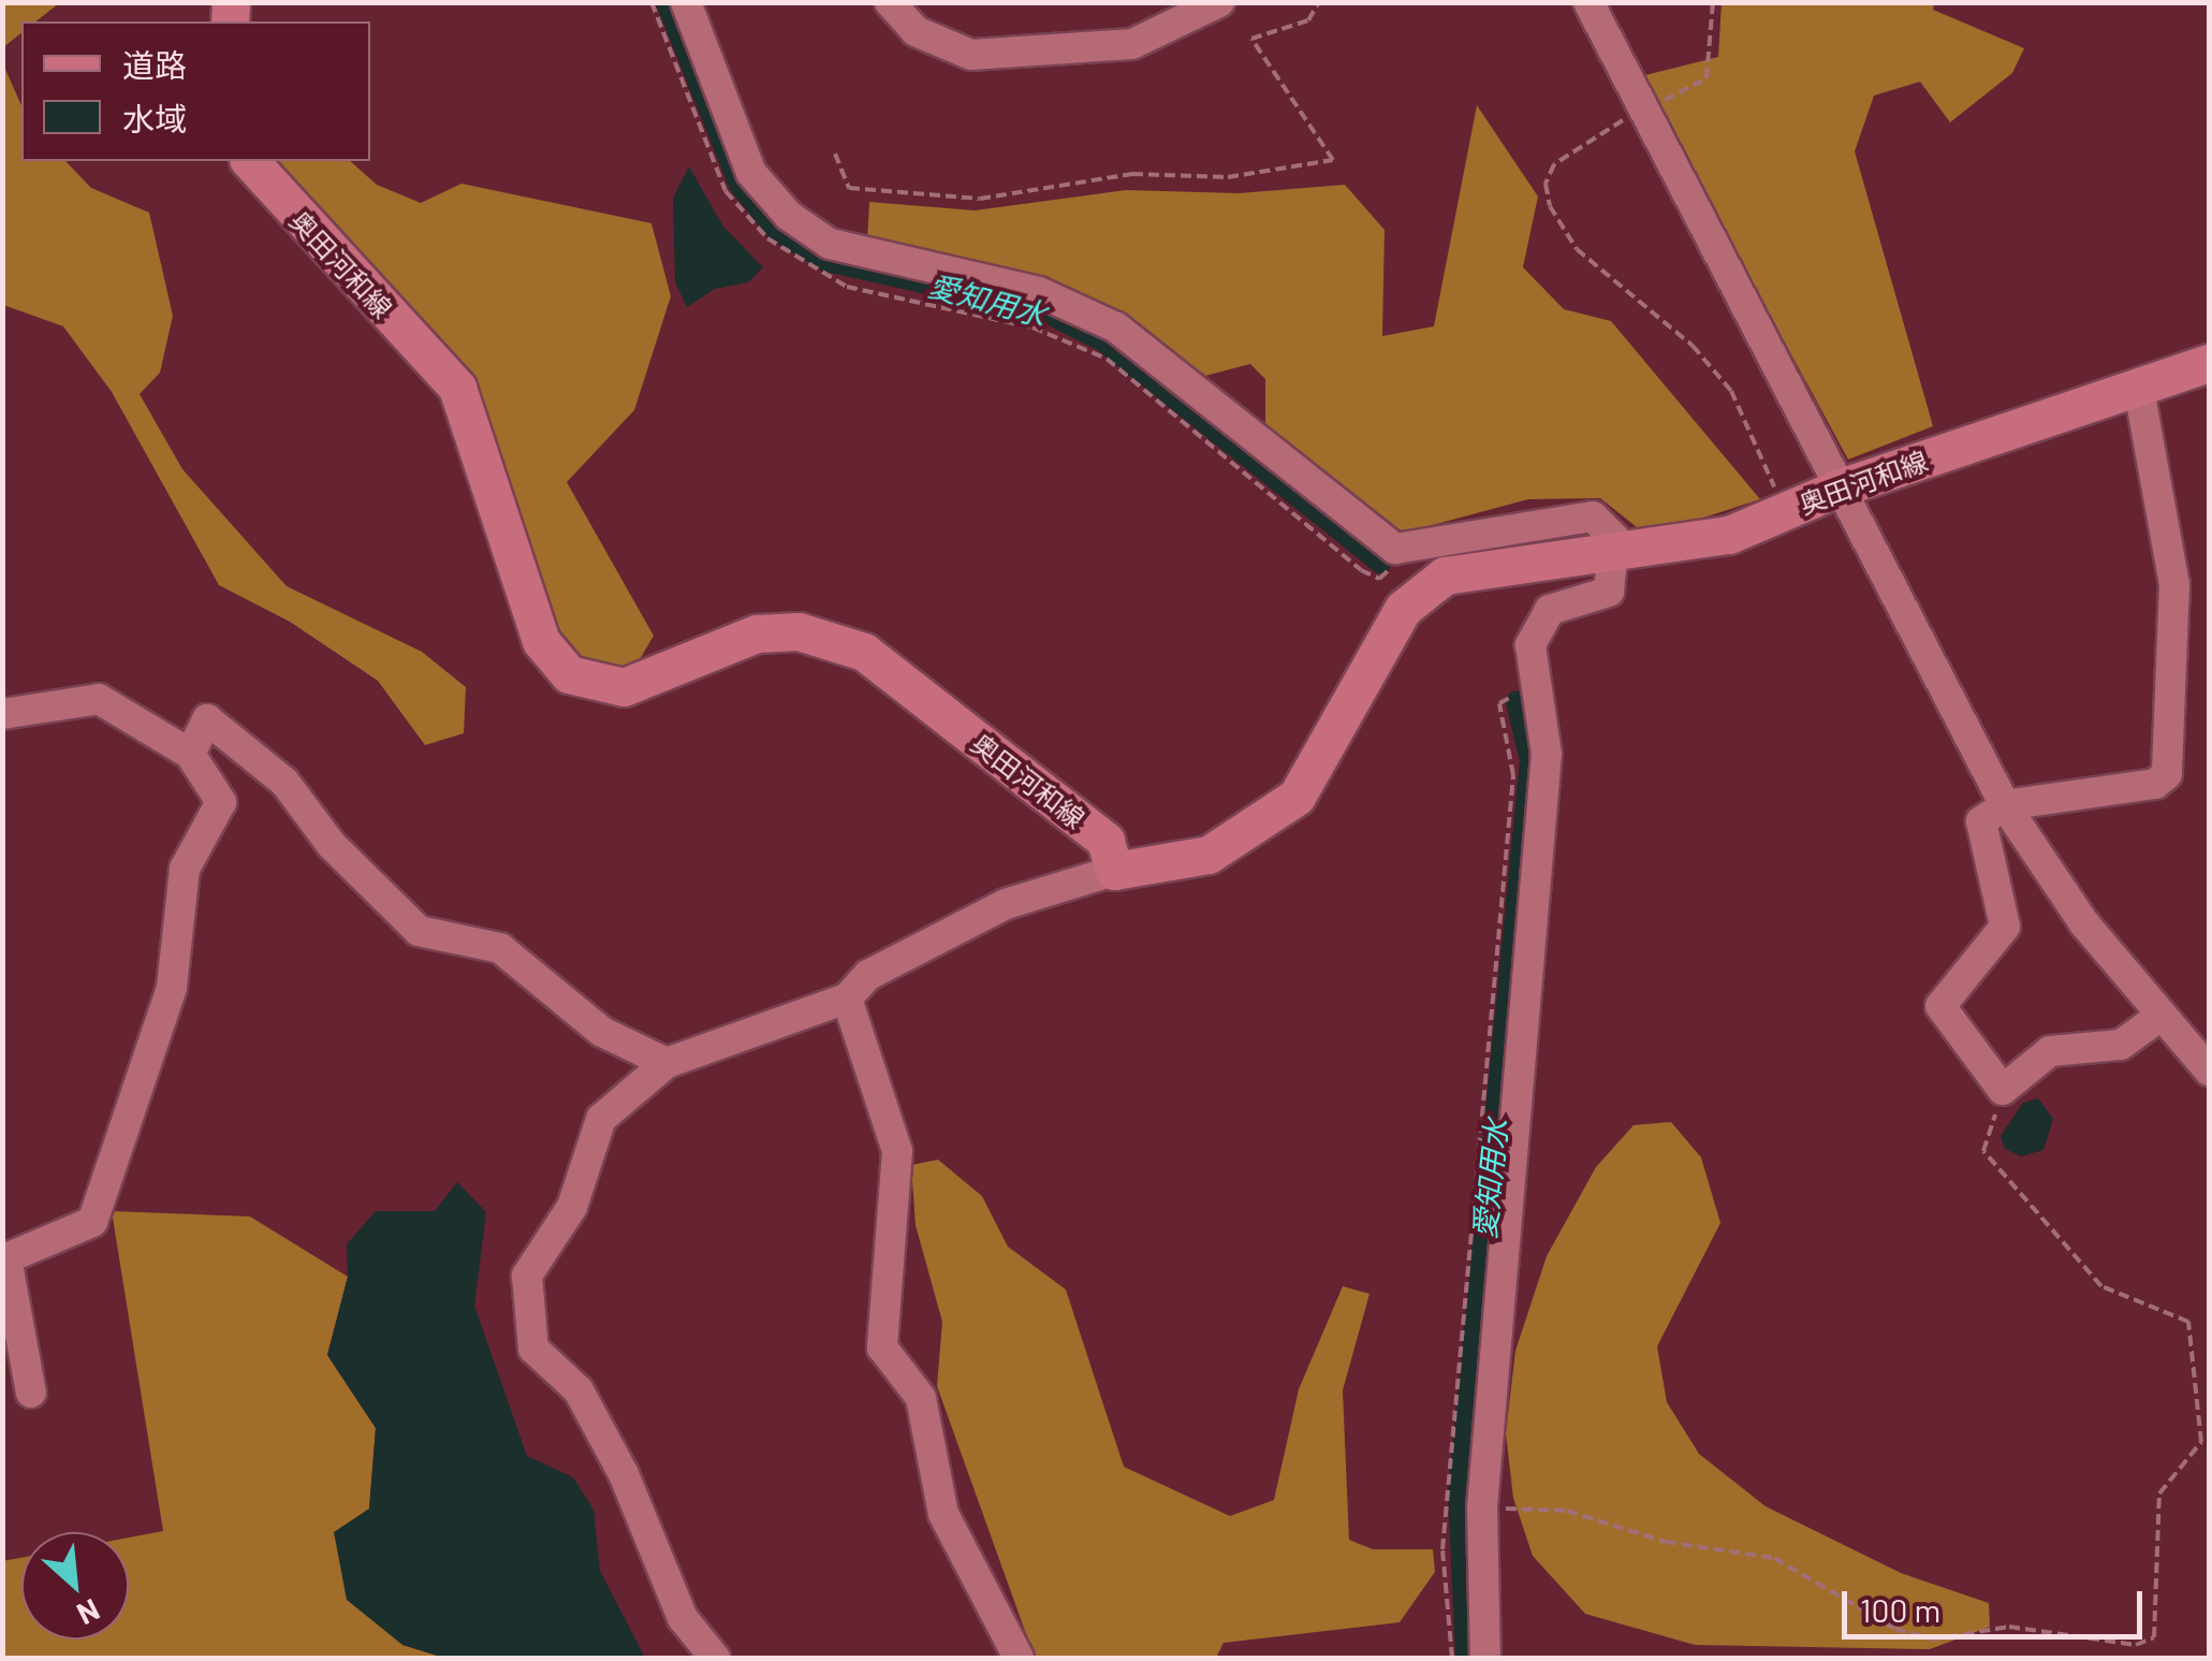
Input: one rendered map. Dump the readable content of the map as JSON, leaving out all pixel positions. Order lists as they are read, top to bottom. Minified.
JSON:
{"streets":{"main road":["奥田河和線"]},"water":["愛知用水"],"legend":["道路","水域"],"scale_bar":"100 m","north":"bottom right"}
